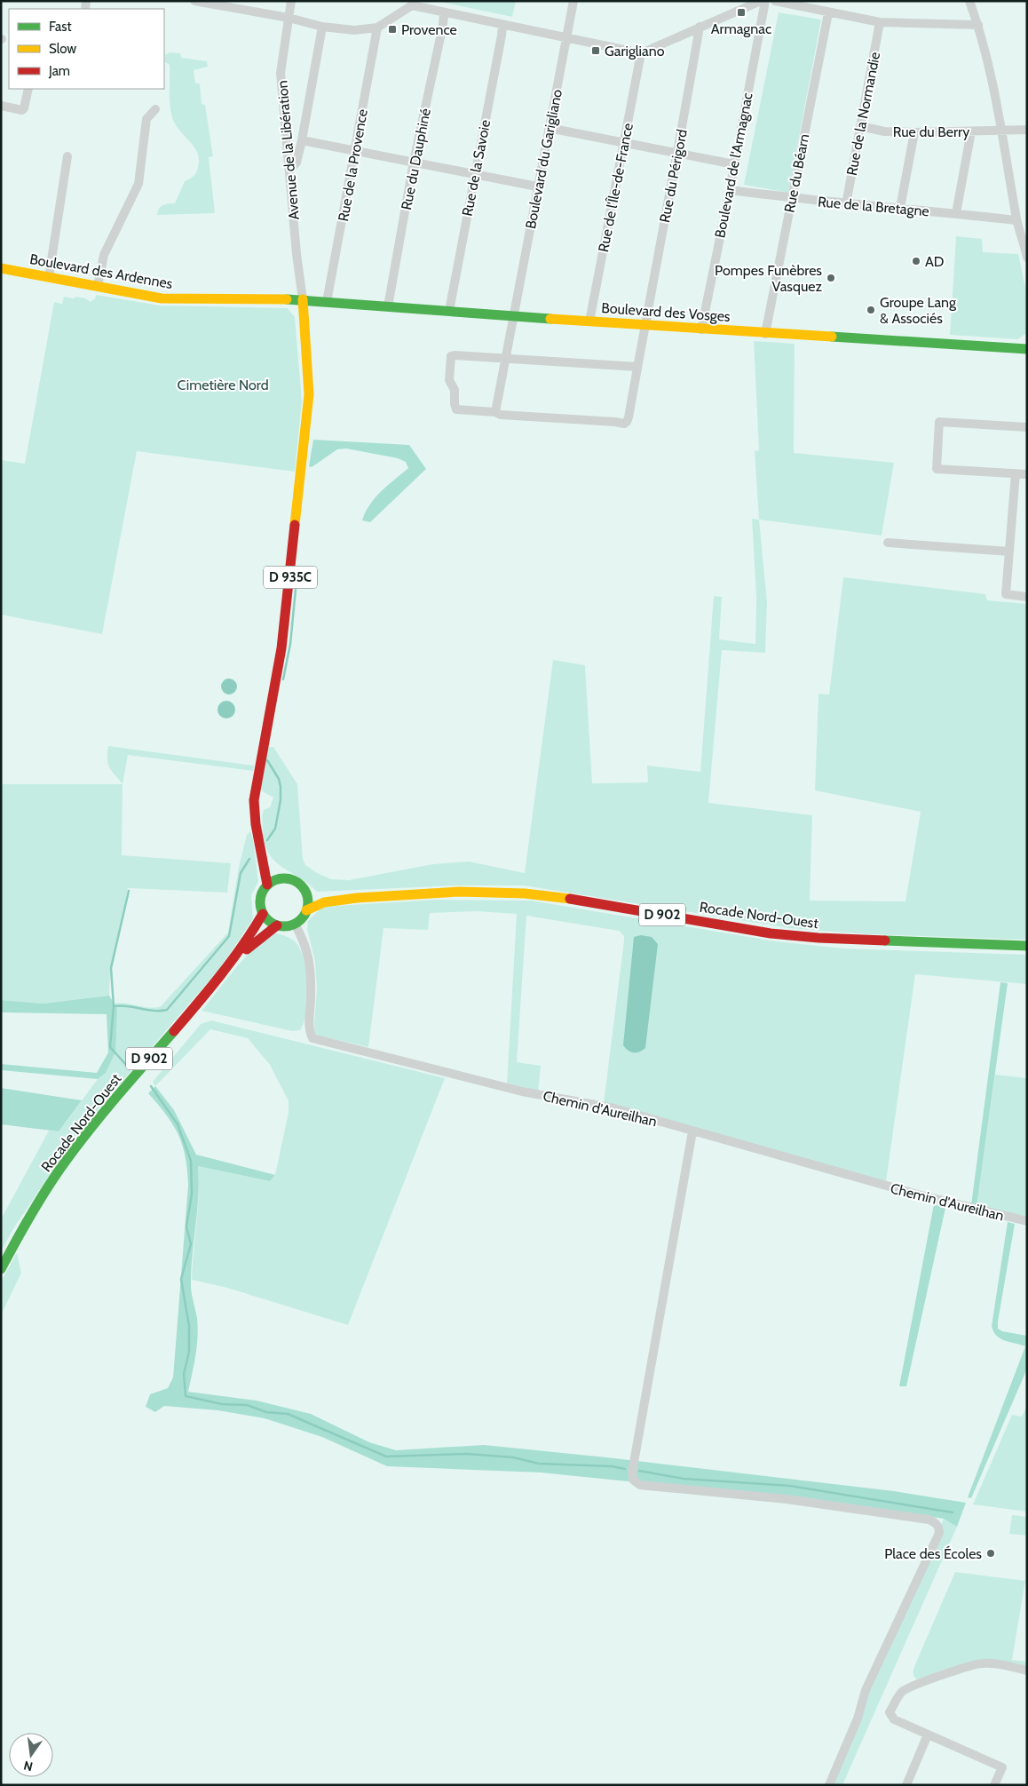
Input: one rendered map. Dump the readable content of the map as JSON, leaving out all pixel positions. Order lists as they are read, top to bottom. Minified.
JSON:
{"streets":{"main road":["Boulevard des Ardennes","Boulevard des Vosges","D 935C","D 902","Rocade Nord-Ouest"],"street":["Rue de la Normandie","Rue du Berry","Avenue de la Libération","Rue du Dauphiné","Boulevard du Garigliano","Rue de la Provence","Boulevard de l'Armagnac","Rue de la Savoie","Rue du Béarn","Rue du Périgord","Rue de l'Île-de-France","Rue de la Bretagne","Chemin d'Aureilhan"]},"crossings":[["Rue de la Normandie","Rue du Berry"],["Rue de la Normandie","Rue de la Bretagne"],["Avenue de la Libération","Boulevard des Ardennes"],["Avenue de la Libération","Boulevard des Vosges"],["Avenue de la Libération","D 935C"],["Rue du Dauphiné","Boulevard des Vosges"],["Boulevard du Garigliano","Rue du Périgord"],["Boulevard du Garigliano","Boulevard des Vosges"],["Rue de la Provence","Boulevard des Vosges"],["Boulevard de l'Armagnac","Rue de la Bretagne"],["Boulevard de l'Armagnac","Boulevard des Vosges"],["Rue de la Savoie","Boulevard des Vosges"],["Rue du Béarn","Rue de la Bretagne"],["Rue du Béarn","Boulevard des Vosges"],["Rue du Périgord","Boulevard des Vosges"],["Rue de l'Île-de-France","Boulevard des Vosges"],["Boulevard des Ardennes","Boulevard des Vosges"],["Boulevard des Ardennes","D 935C"],["Boulevard des Vosges","D 935C"],["D 935C","Rocade Nord-Ouest"],["D 935C","Chemin d'Aureilhan"],["Rocade Nord-Ouest","Chemin d'Aureilhan"]],"parks":["Cimetière Nord"],"places":{"transit":["Armagnac","Provence","Garigliano"],"other":["AD","Pompes Funèbres Vasquez","Groupe Lang & Associés","Place des Écoles"]},"legend":["Fast","Slow","Jam"],"north":"bottom"}
